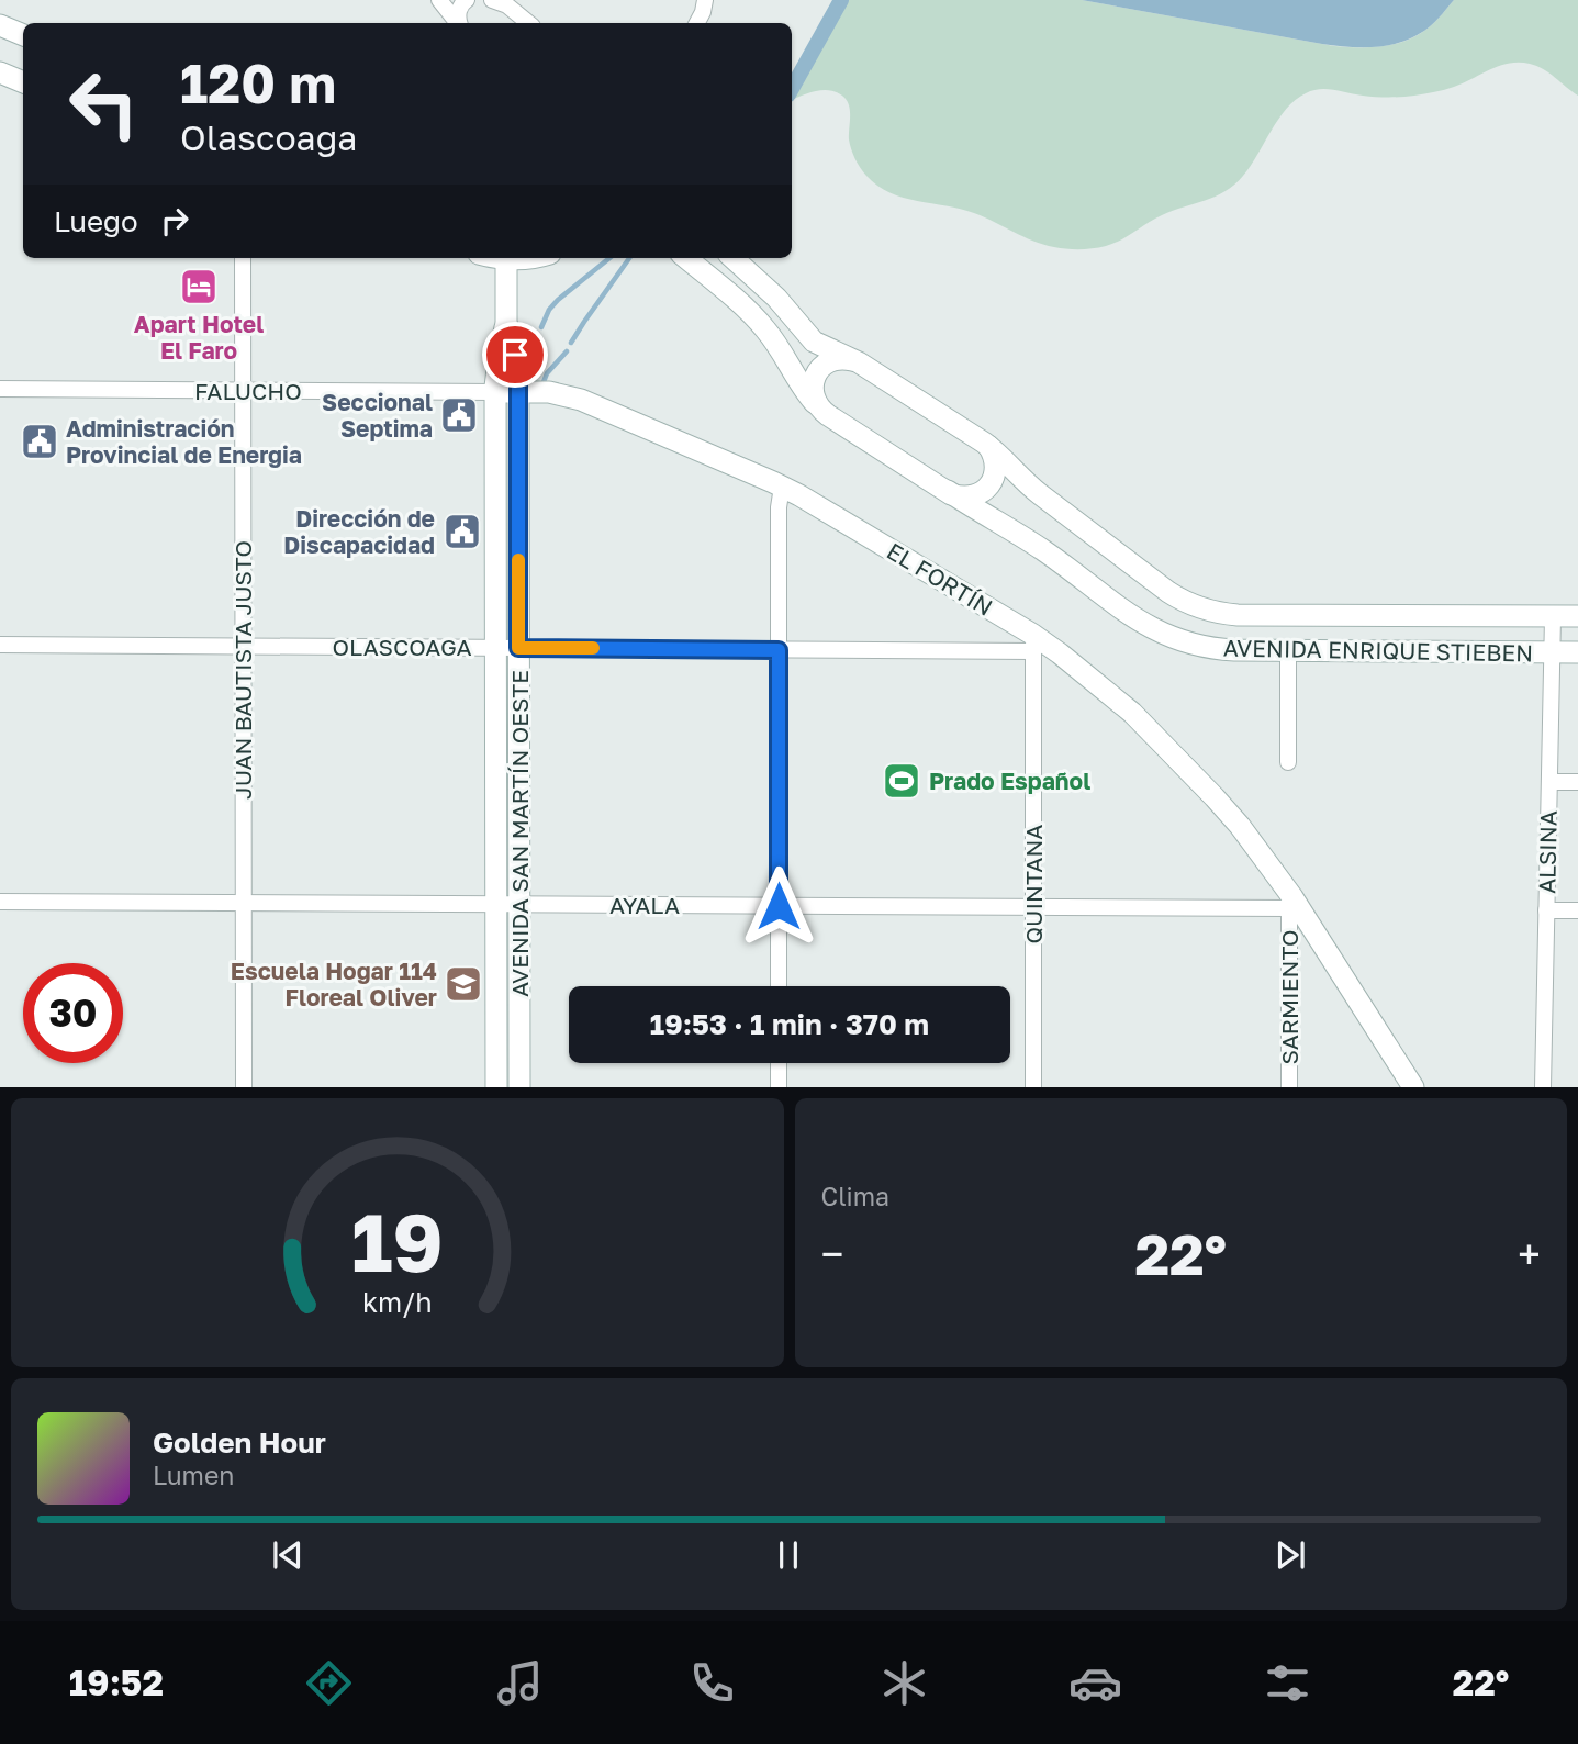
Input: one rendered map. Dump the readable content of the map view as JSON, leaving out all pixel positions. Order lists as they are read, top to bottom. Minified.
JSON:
{"streets":{"main road":["EL FORTÍN","AVENIDA ENRIQUE STIEBEN","AVENIDA SAN MARTÍN OESTE"],"street":["FALUCHO","OLASCOAGA","JUAN BAUTISTA JUSTO","ALSINA","QUINTANA","AYALA","SARMIENTO"]},"crossings":[["FALUCHO","EL FORTÍN"],["FALUCHO","JUAN BAUTISTA JUSTO"],["FALUCHO","AVENIDA SAN MARTÍN OESTE"],["EL FORTÍN","OLASCOAGA"],["EL FORTÍN","AVENIDA SAN MARTÍN OESTE"],["EL FORTÍN","QUINTANA"],["EL FORTÍN","AYALA"],["EL FORTÍN","SARMIENTO"],["OLASCOAGA","JUAN BAUTISTA JUSTO"],["OLASCOAGA","AVENIDA SAN MARTÍN OESTE"],["OLASCOAGA","QUINTANA"],["AVENIDA ENRIQUE STIEBEN","ALSINA"],["JUAN BAUTISTA JUSTO","AYALA"],["AVENIDA SAN MARTÍN OESTE","AYALA"],["QUINTANA","AYALA"],["AYALA","SARMIENTO"]],"places":{"hotel":["Apart Hotel El Faro"],"public building":["Seccional Septima","Administración Provincial de Energia","Dirección de Discapacidad"],"sports":["Prado Español"],"school or university":["Escuela Hogar 114 Floreal Oliver"]},"page":{"turn":["120 m","Olascoaga"],"then":"Luego","limit":"30","trip":"19:53 · 1 min · 370 m","tile":"Clima","heat":["−","22°","+"],"song":["Golden Hour","Lumen"],"tabs":["19:52","22°"],"gauge":["19","km/h"]}}
